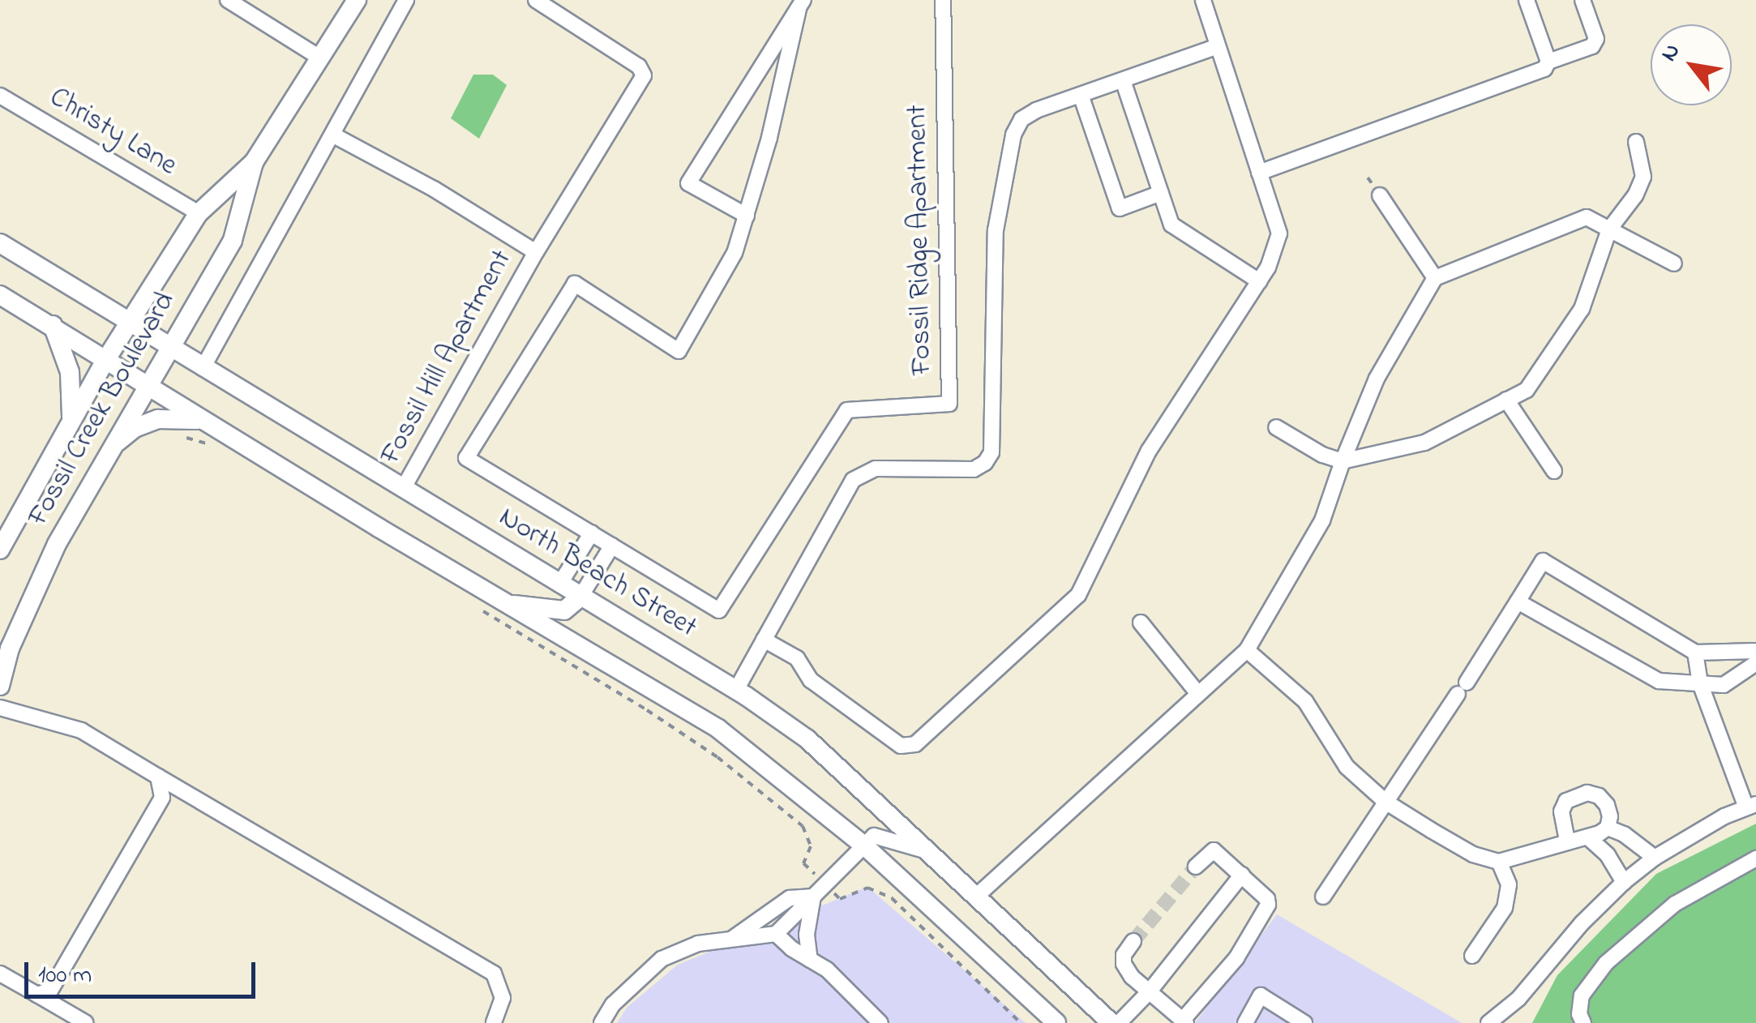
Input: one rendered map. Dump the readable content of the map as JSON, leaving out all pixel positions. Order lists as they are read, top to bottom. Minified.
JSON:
{"streets":{"main road":["Fossil Creek Boulevard","North Beach Street"],"street":["Christy Lane","Fossil Ridge Apartment","Fossil Hill Apartment"]},"crossings":[["Christy Lane","Fossil Creek Boulevard"],["Fossil Hill Apartment","North Beach Street"],["Fossil Creek Boulevard","North Beach Street"]],"scale_bar":"100 m","north":"top left"}
